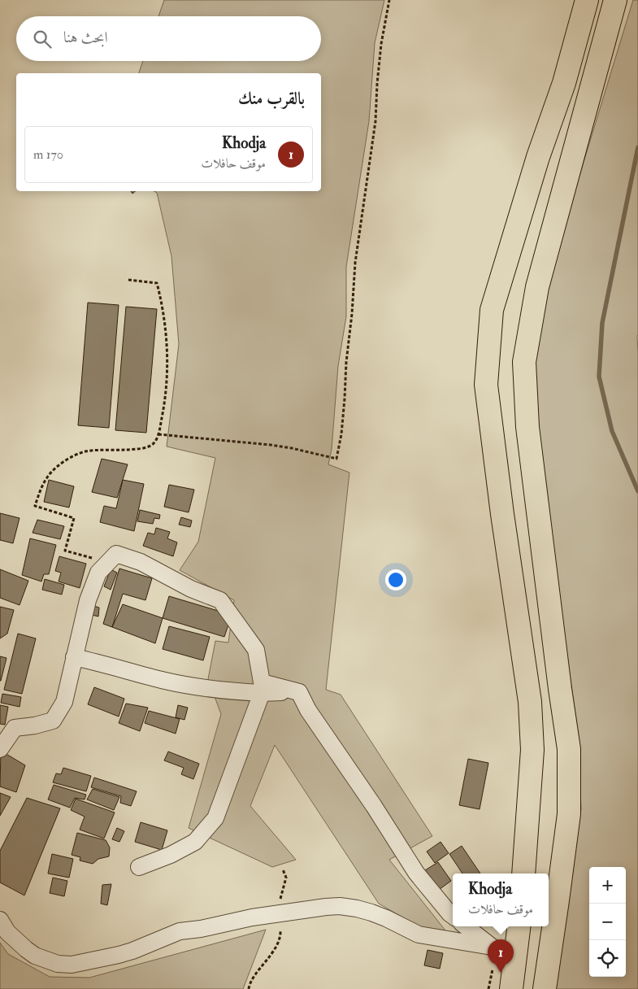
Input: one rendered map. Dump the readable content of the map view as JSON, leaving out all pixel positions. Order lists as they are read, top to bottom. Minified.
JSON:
{"page":{"search":"ابحث هنا","heading":"بالقرب منك","list":[{"mark":"1","name":"Khodja","note":"موقف حافلات","value":"170 m"}],"map_buttons":["+","−"],"popup":["Khodja","موقف حافلات"],"pins":"1"}}
